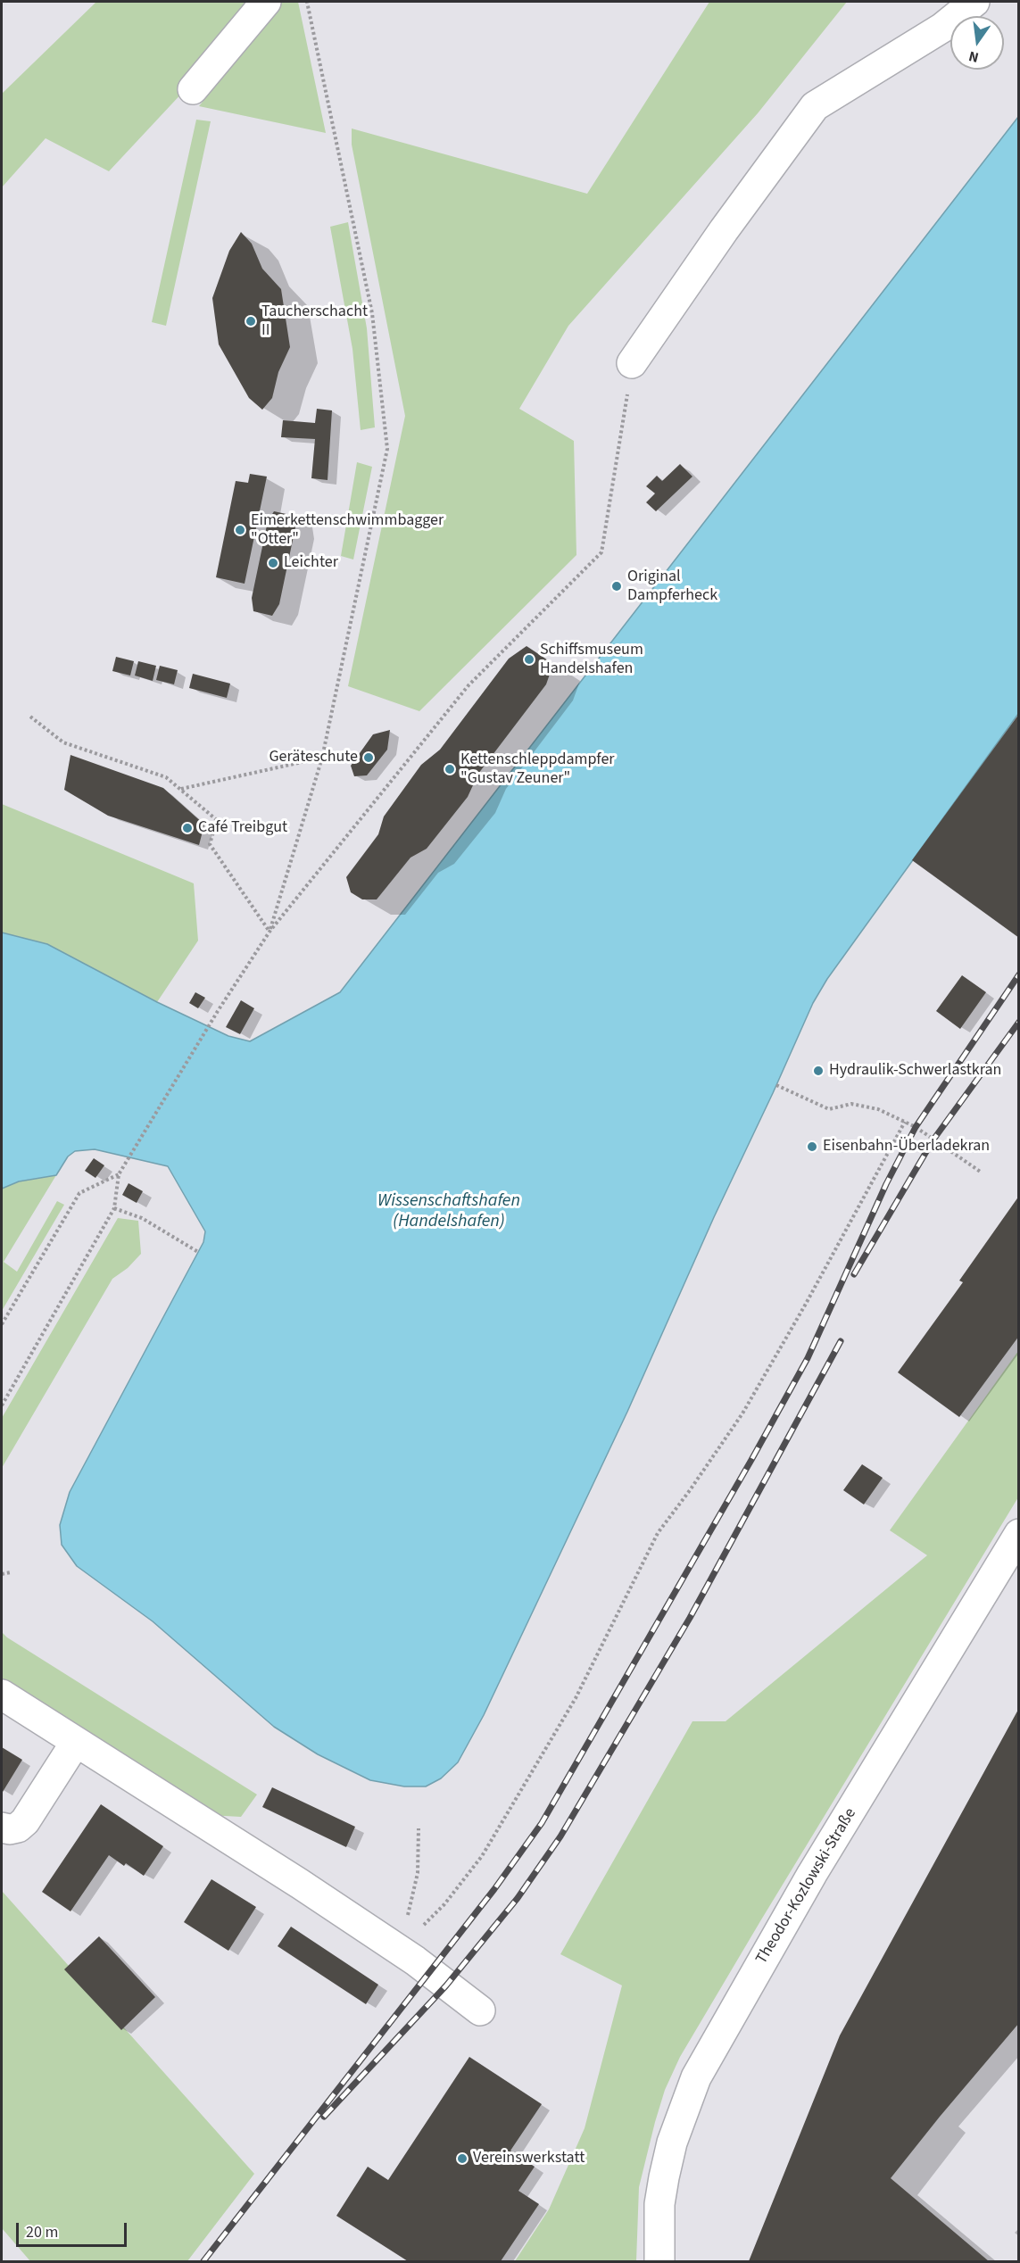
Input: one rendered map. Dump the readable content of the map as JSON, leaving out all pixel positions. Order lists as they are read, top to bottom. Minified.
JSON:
{"streets":{"main road":["Theodor-Kozlowski-Straße"]},"water":["Wissenschaftshafen (Handelshafen)"],"places":["Taucherschacht II","Eimerkettenschwimmbagger \"Otter\"","Leichter","Original Dampferheck","Schiffsmuseum Handelshafen","Geräteschute","Kettenschleppdampfer \"Gustav Zeuner\"","Café Treibgut","Hydraulik-Schwerlastkran","Eisenbahn-Überladekran","Vereinswerkstatt"],"scale_bar":"20 m","north":"bottom"}
